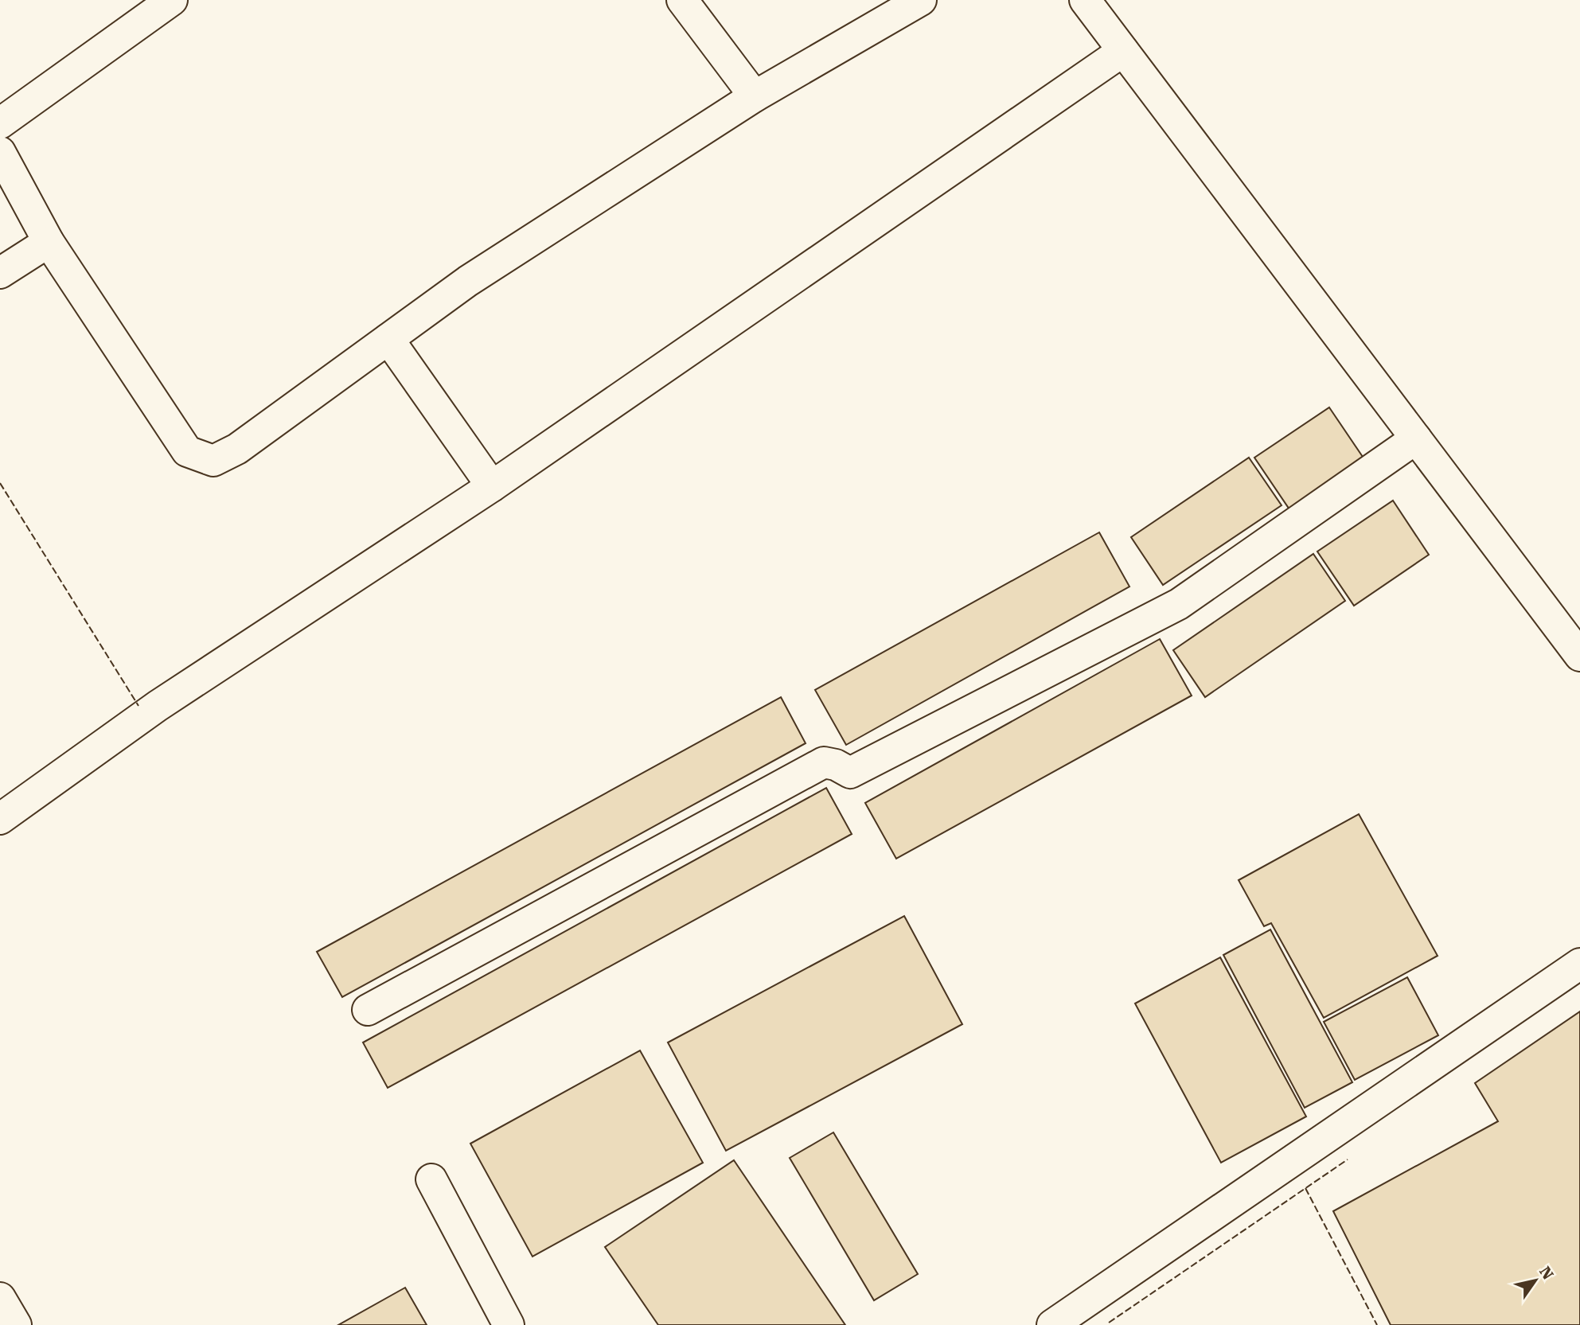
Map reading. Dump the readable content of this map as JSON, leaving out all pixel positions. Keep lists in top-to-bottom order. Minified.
{"north":"top right"}
